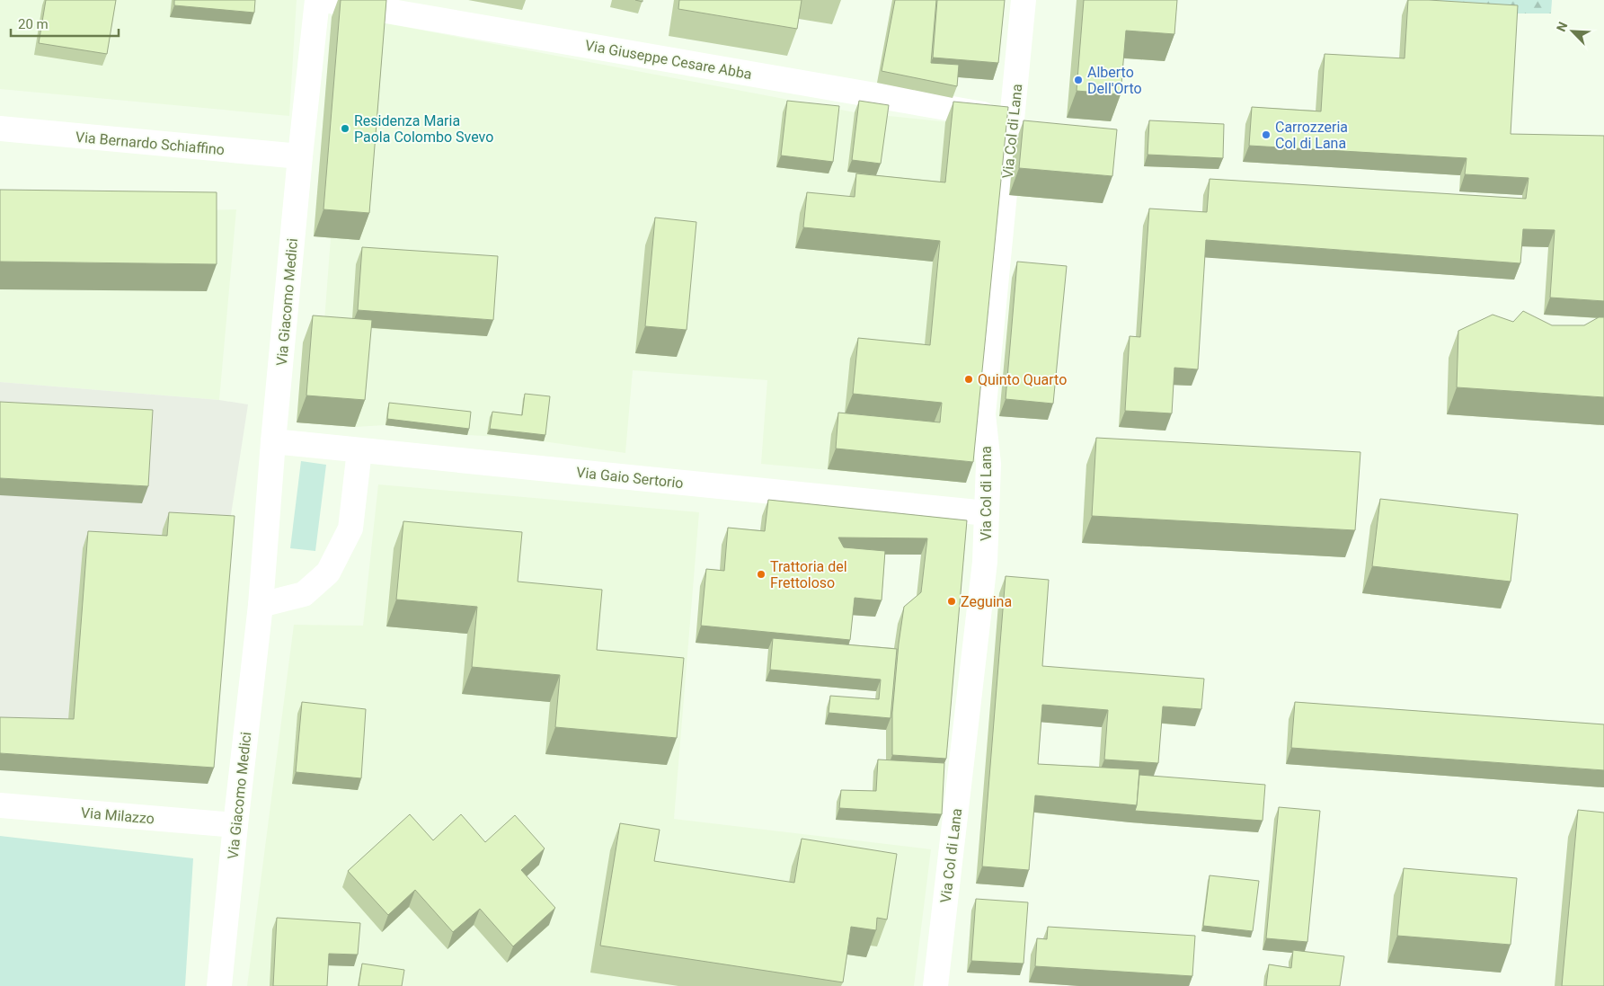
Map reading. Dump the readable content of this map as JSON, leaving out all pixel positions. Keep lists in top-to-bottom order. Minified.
{"streets":{"street":["Via Giuseppe Cesare Abba","Via Col di Lana","Via Bernardo Schiaffino","Via Giacomo Medici","Via Gaio Sertorio","Via Milazzo"]},"crossings":[["Via Giuseppe Cesare Abba","Via Col di Lana"],["Via Col di Lana","Via Gaio Sertorio"],["Via Bernardo Schiaffino","Via Giacomo Medici"],["Via Giacomo Medici","Via Gaio Sertorio"],["Via Giacomo Medici","Via Milazzo"]],"places":["Alberto Dell'Orto","Residenza Maria Paola Colombo Svevo","Carrozzeria Col di Lana","Quinto Quarto","Trattoria del Frettoloso","Zeguina"],"scale_bar":"20 m","north":"top left"}
